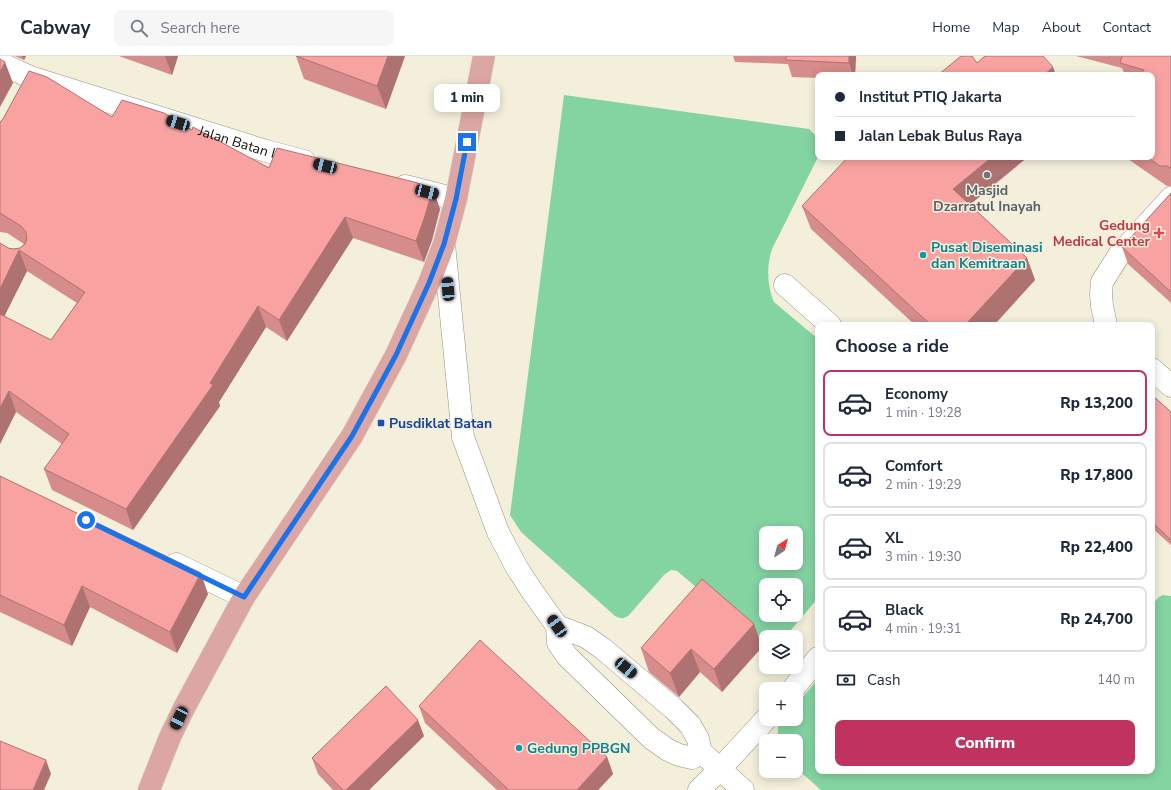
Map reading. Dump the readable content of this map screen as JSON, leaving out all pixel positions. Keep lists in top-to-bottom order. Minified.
{"streets":{"street":["Jalan Batan I"]},"places":{"other":["Masjid Dzarratul Inayah","Pusat Diseminasi dan Kemitraan","Gedung PPBGN"],"health":["Gedung Medical Center"],"transit":["Pusdiklat Batan"]},"north":"top right","page":{"header":"Cabway","search":"Search here","nav":["Home","Map","About","Contact"],"banner":["Institut PTIQ Jakarta","Jalan Lebak Bulus Raya"],"bubble":"1 min","heading":"Choose a ride","list":[{"name":"Economy","note":"1 min · 19:28","value":"Rp 13,200"},{"name":"Comfort","note":"2 min · 19:29","value":"Rp 17,800"},{"name":"XL","note":"3 min · 19:30","value":"Rp 22,400"},{"name":"Black","note":"4 min · 19:31","value":"Rp 24,700"}],"map_buttons":["+","−"],"pay":["Cash","140 m"],"buttons":"Confirm"}}
